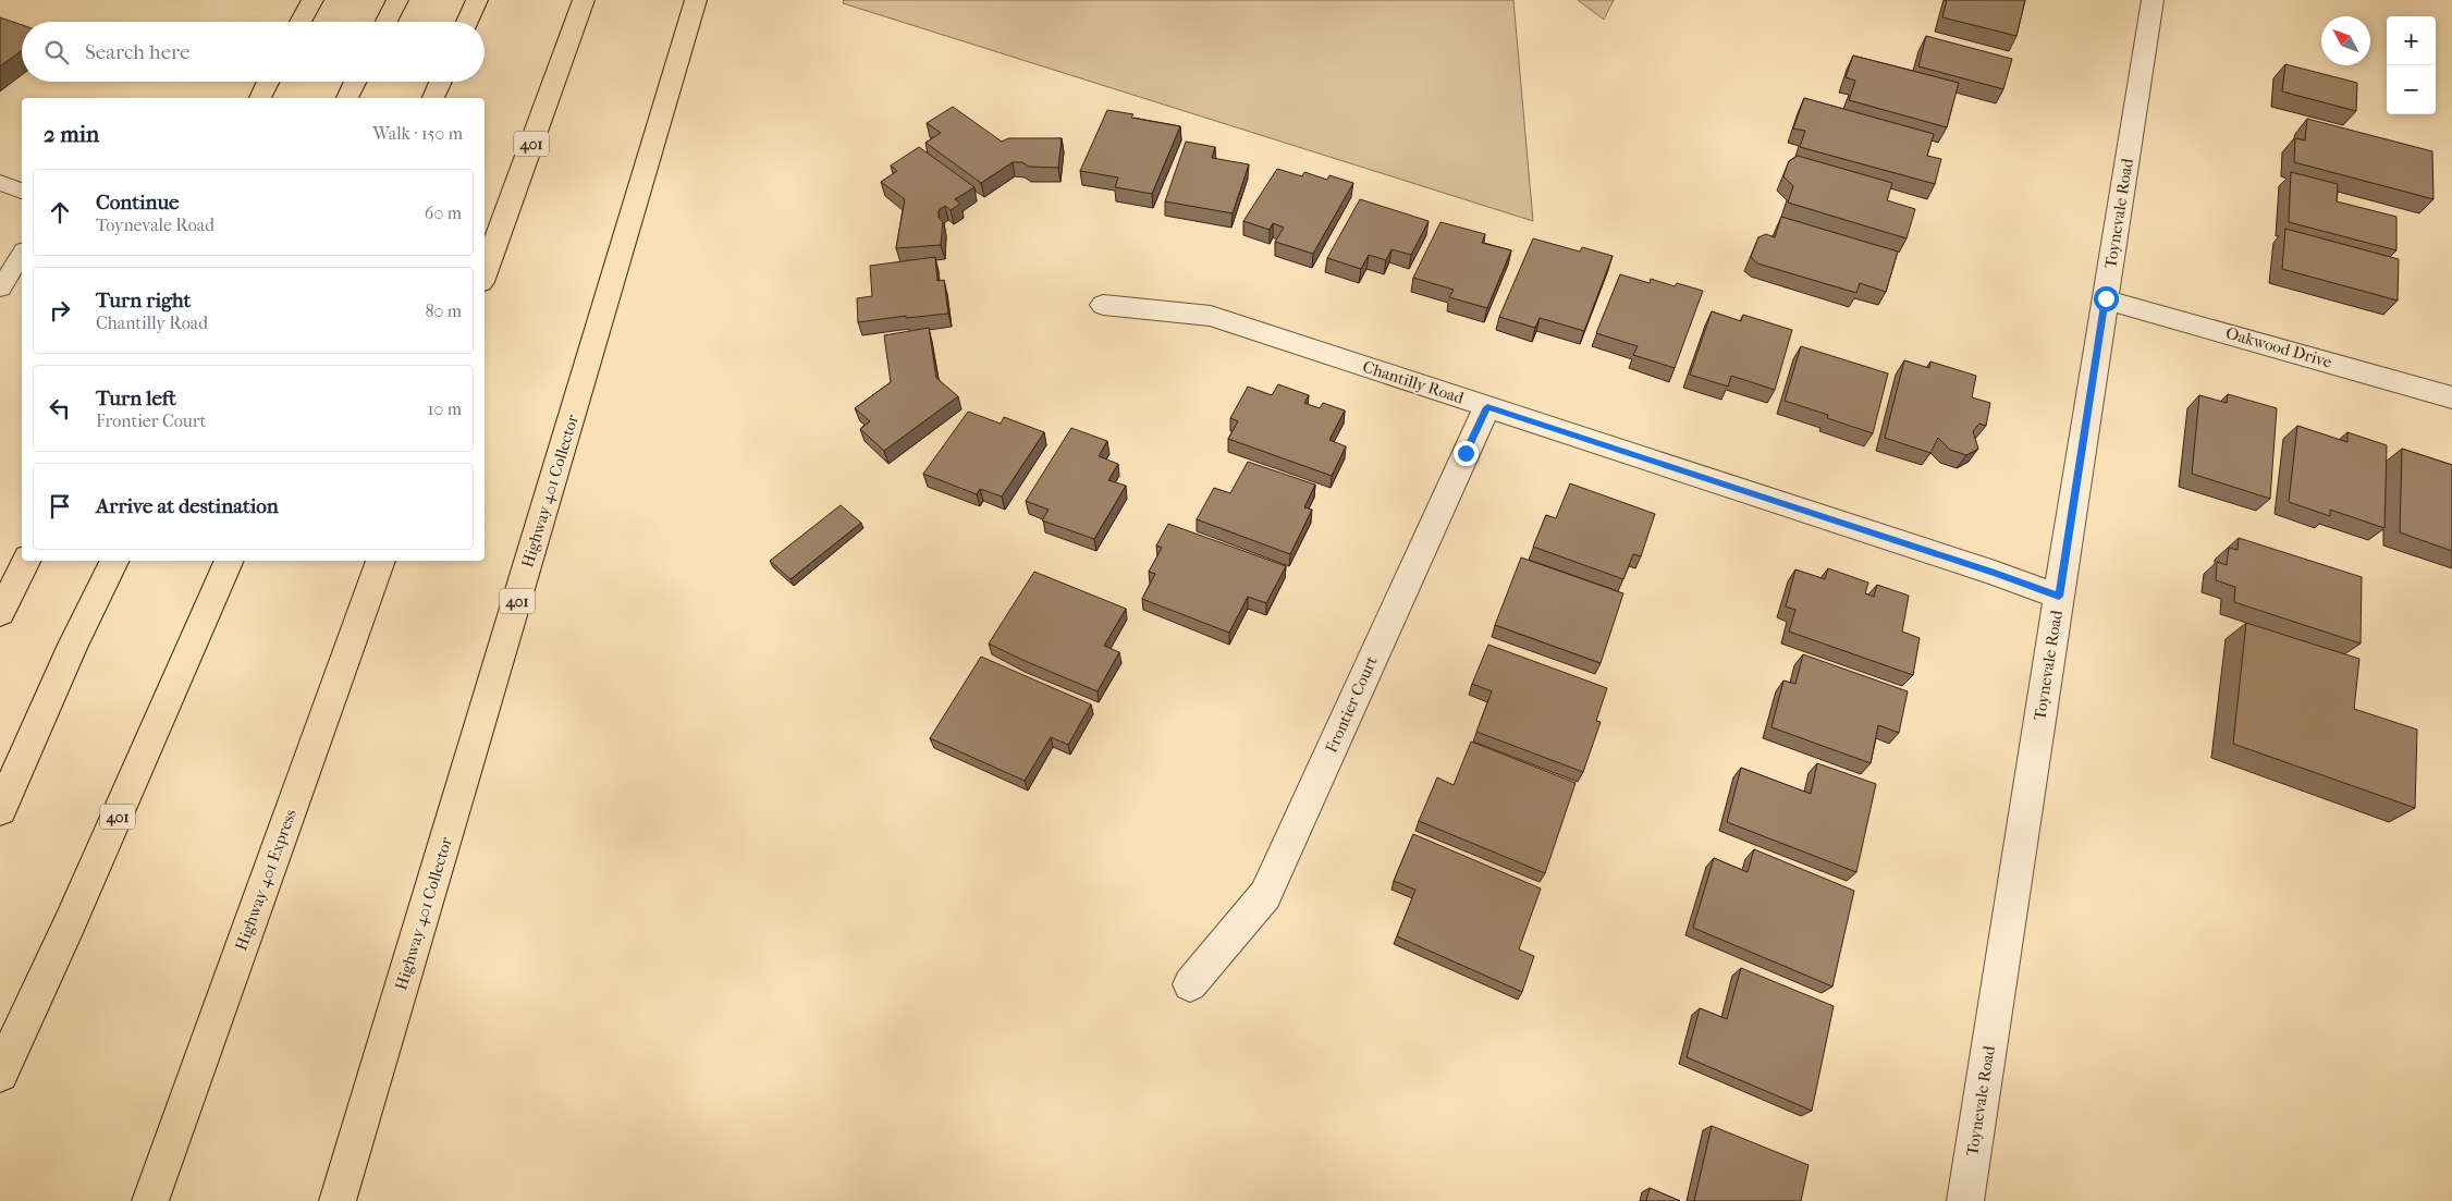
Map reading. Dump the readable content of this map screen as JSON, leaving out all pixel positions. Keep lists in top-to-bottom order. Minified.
{"streets":{"highway":["401","Highway 401 Collector","Highway 401 Express"],"street":["Toynevale Road","Oakwood Drive","Chantilly Road","Frontier Court"]},"crossings":[["Toynevale Road","Oakwood Drive"],["Toynevale Road","Chantilly Road"],["Chantilly Road","Frontier Court"]],"north":"top left","page":{"map_buttons":["+","−"],"search":"Search here","heading":["2 min","Walk · 150 m"],"list":[["Continue","Toynevale Road","60 m"],["Turn right","Chantilly Road","80 m"],["Turn left","Frontier Court","10 m"],"Arrive at destination"]}}
